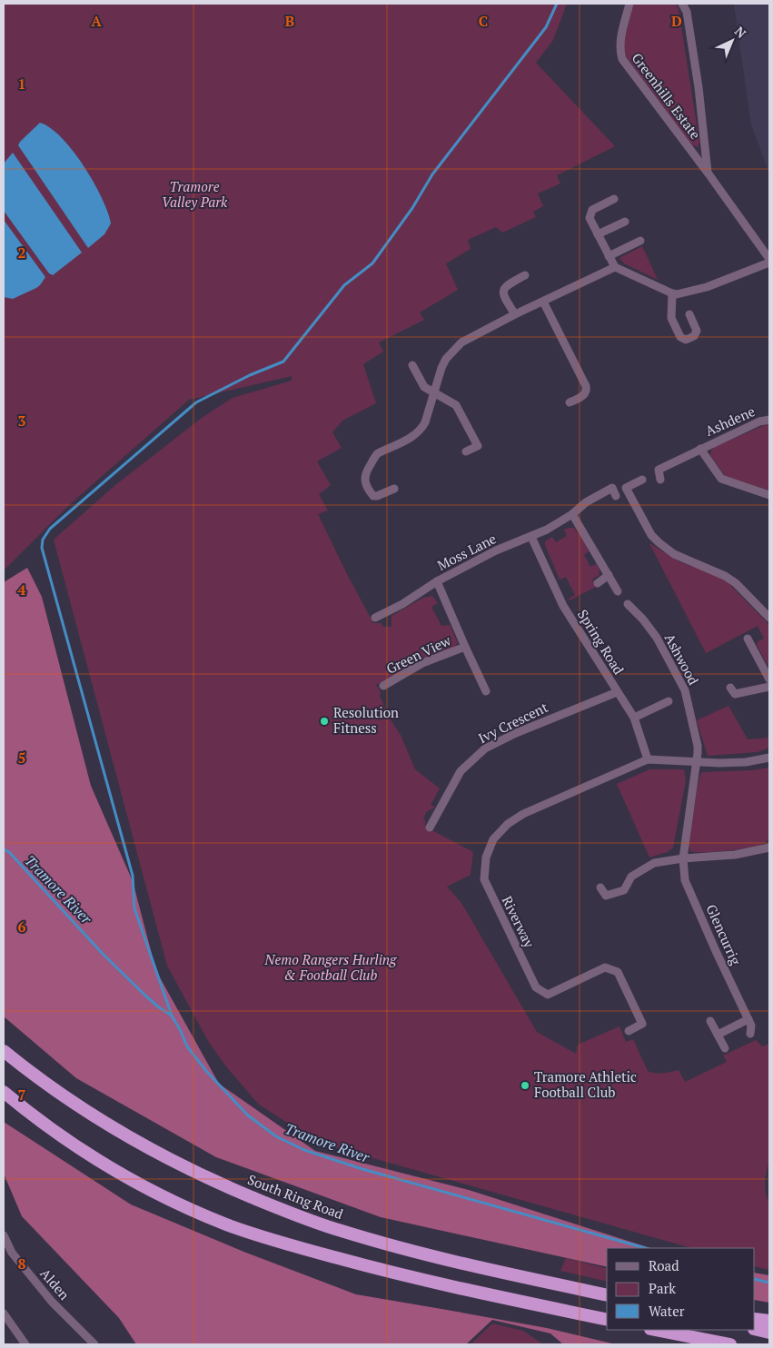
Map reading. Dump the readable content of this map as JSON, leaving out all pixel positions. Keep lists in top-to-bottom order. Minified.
{"streets":{"highway":["South Ring Road"],"street":["Greenhills Estate","Ashdene","Moss Lane","Spring Road","Green View","Ashwood","Ivy Crescent","Riverway","Glencurrig","Alden"]},"crossings":[["Moss Lane","Spring Road"],["Moss Lane","Green View"],["Spring Road","Ivy Crescent"],["Spring Road","Riverway"],["Ashwood","Glencurrig"]],"water":["Tramore River"],"parks":["Tramore Valley Park","Nemo Rangers Hurling & Football Club"],"places":["Resolution Fitness","Tramore Athletic Football Club"],"legend":["Road","Park","Water"],"north":"top right","grid":{"columns":["A","B","C","D"],"rows":["1","2","3","4","5","6","7","8"]}}
